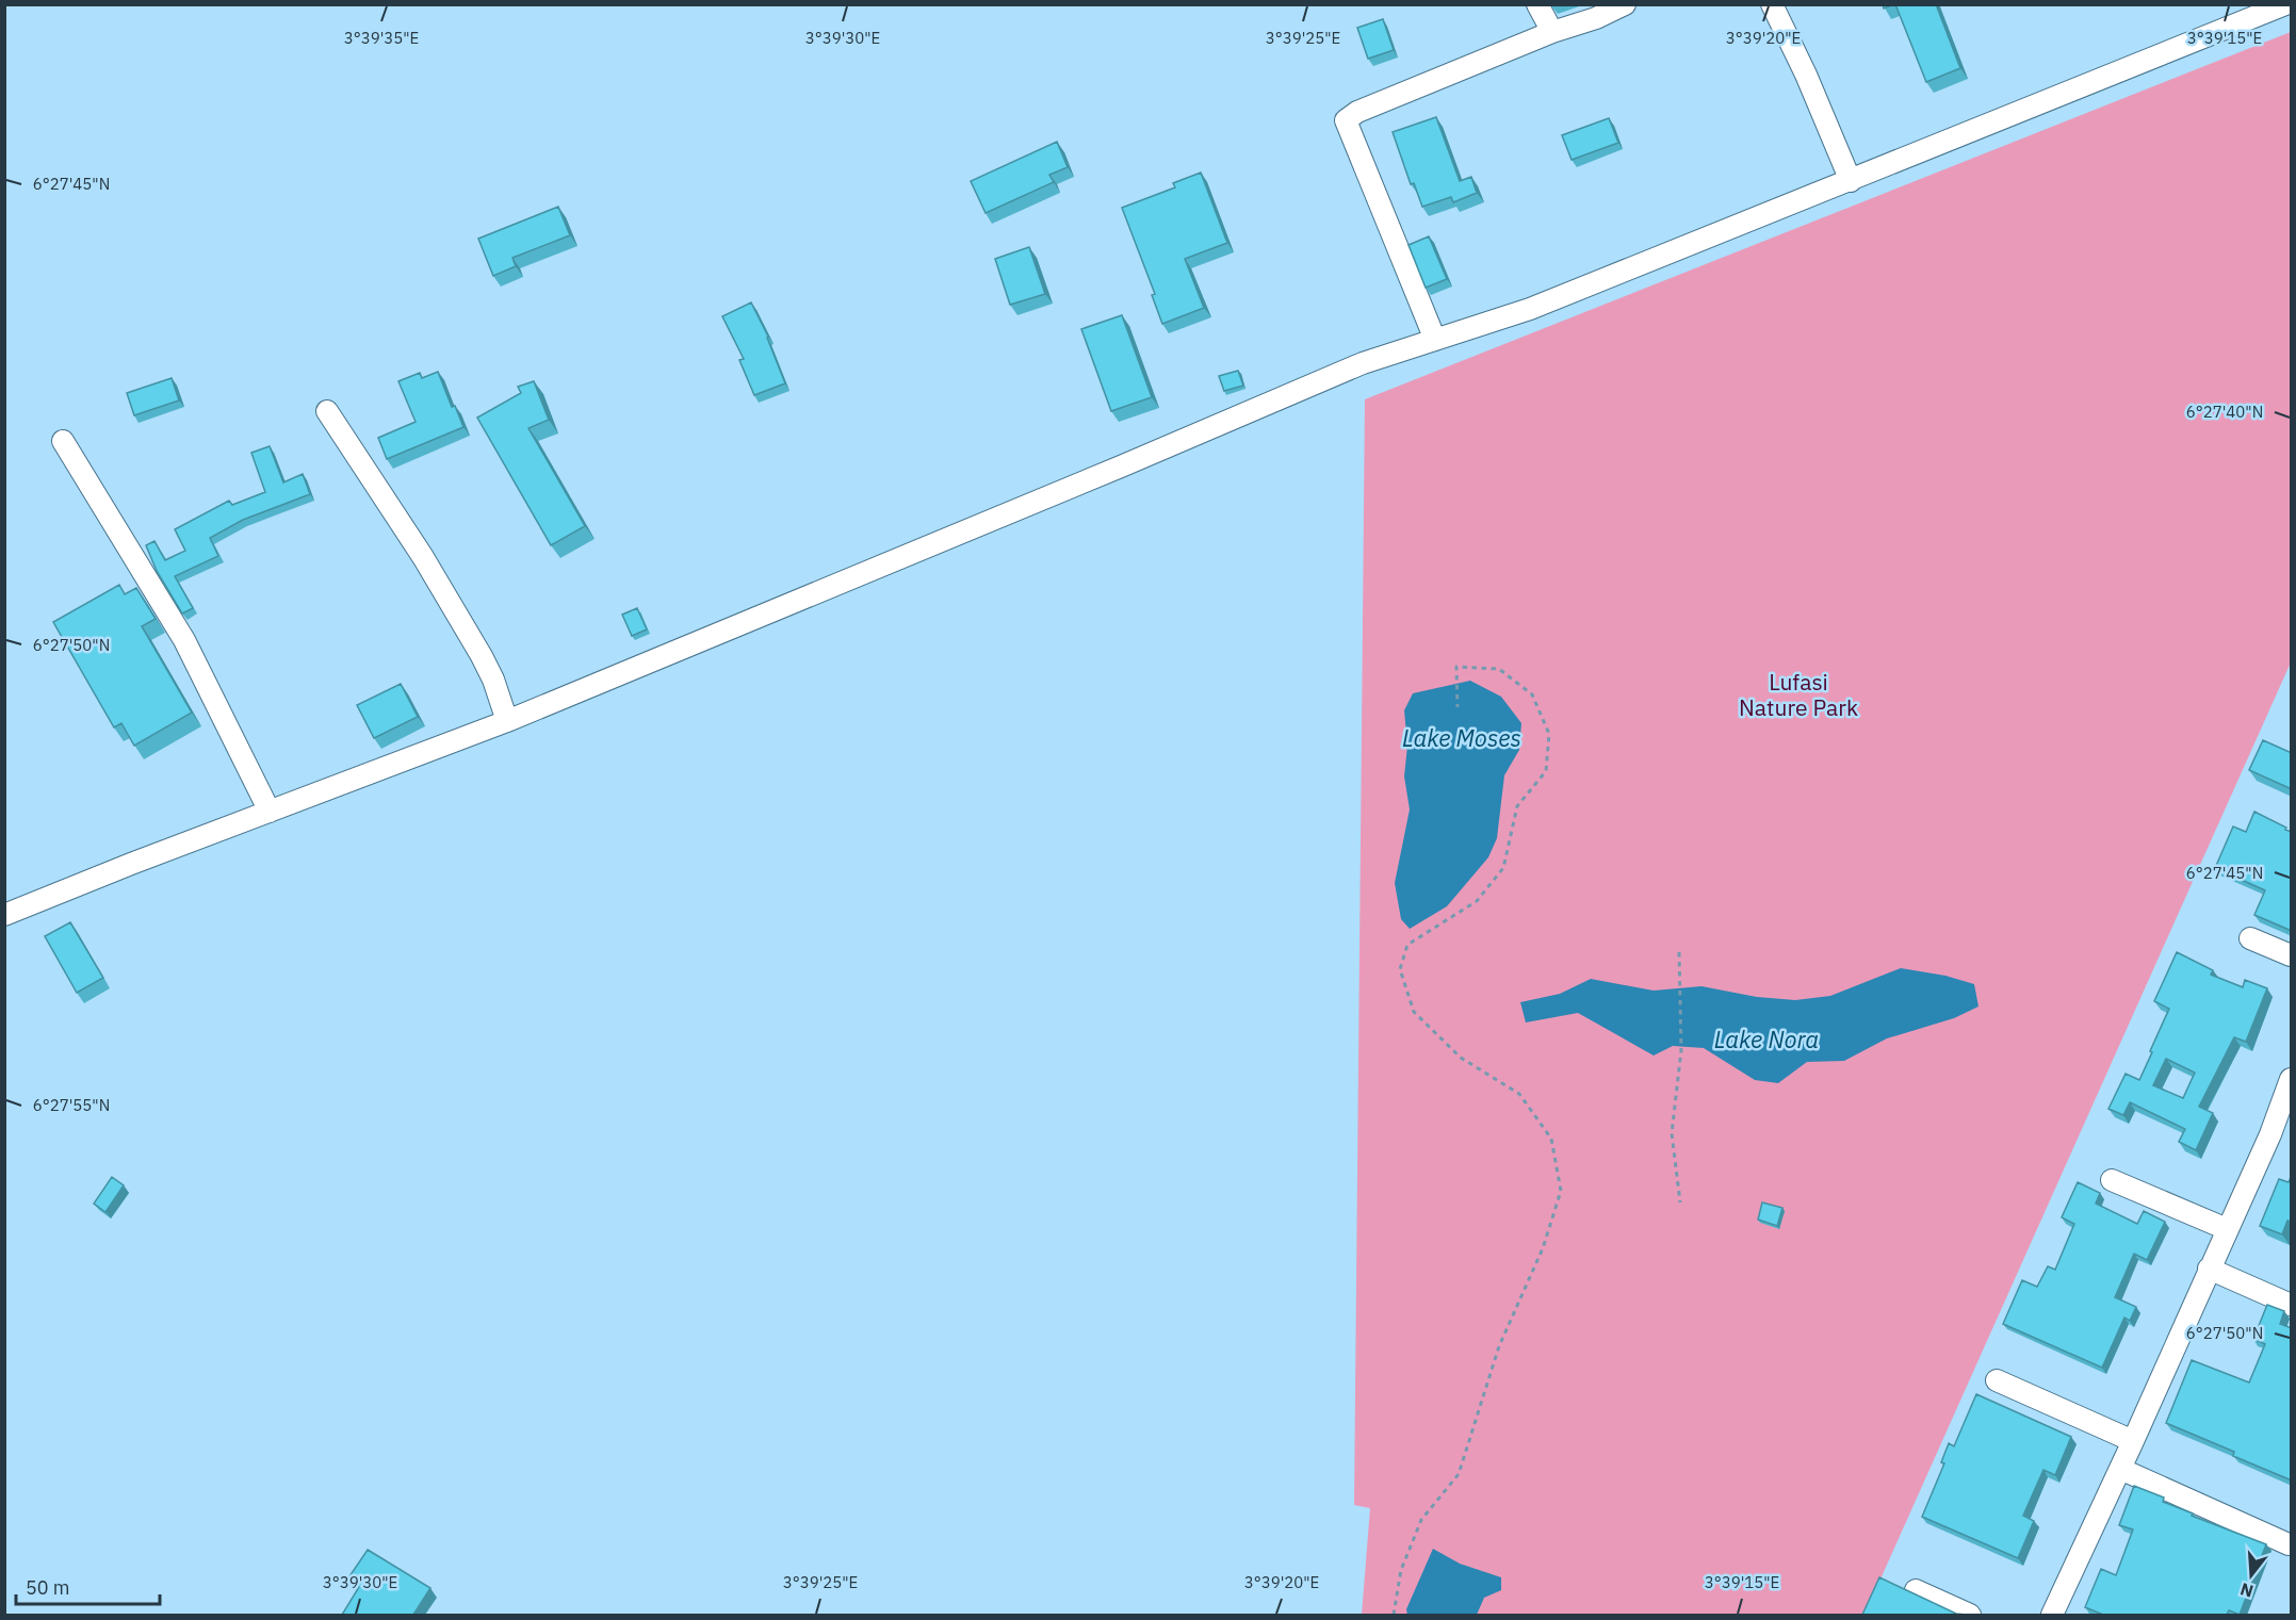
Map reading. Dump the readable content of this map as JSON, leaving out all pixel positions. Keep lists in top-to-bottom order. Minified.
{"water":["Lake Moses","Lake Nora"],"parks":["Lufasi Nature Park"],"scale_bar":"50 m","north":"bottom","coordinates":["3°39'35\"E","3°39'30\"E","3°39'25\"E","3°39'20\"E","3°39'15\"E","6°27'45\"N","6°27'40\"N","6°27'50\"N","6°27'55\"N"]}
